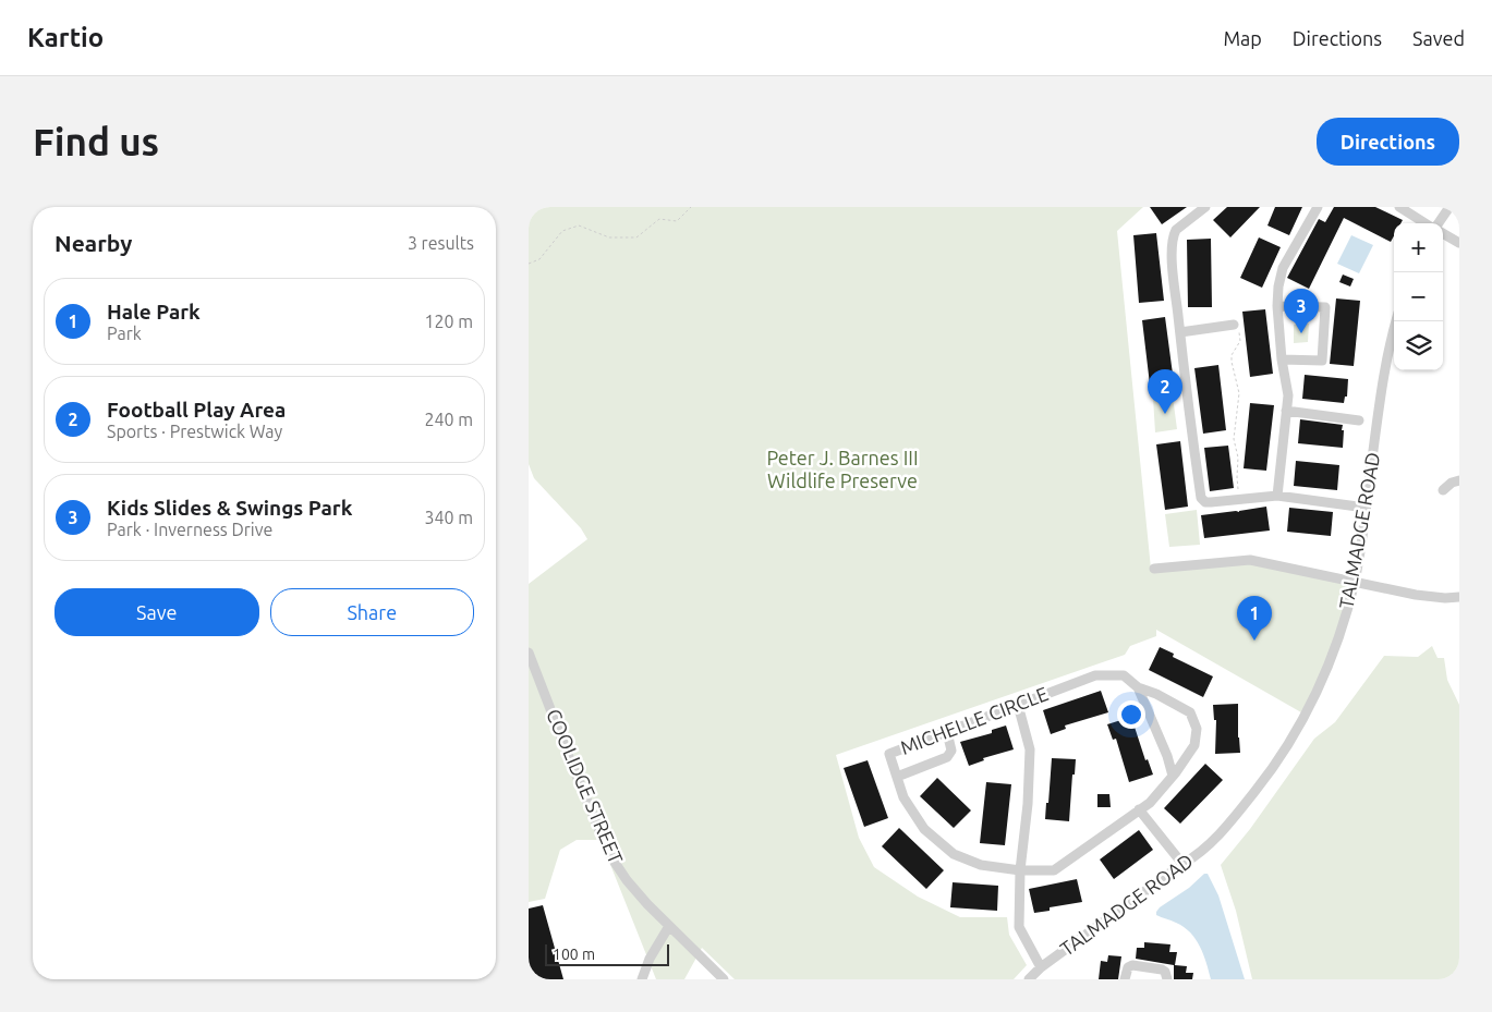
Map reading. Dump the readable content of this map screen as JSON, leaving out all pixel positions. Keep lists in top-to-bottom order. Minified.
{"streets":{"street":["TALMADGE ROAD","MICHELLE CIRCLE","COOLIDGE STREET"]},"parks":["Peter J. Barnes III Wildlife Preserve"],"scale_bar":"100 m","page":{"header":"Kartio","nav":["Map","Directions","Saved"],"buttons":["Directions",["Save","Share"]],"title":"Find us","heading":["Nearby","3 results"],"map_buttons":["+","−"],"list":[{"mark":"1","name":"Hale Park","note":"Park","value":"120 m"},{"mark":"2","name":"Football Play Area","note":"Sports · Prestwick Way","value":"240 m"},{"mark":"3","name":"Kids Slides & Swings Park","note":"Park · Inverness Drive","value":"340 m"}],"pins":["3","2","1"],"scale":"100 m"}}
